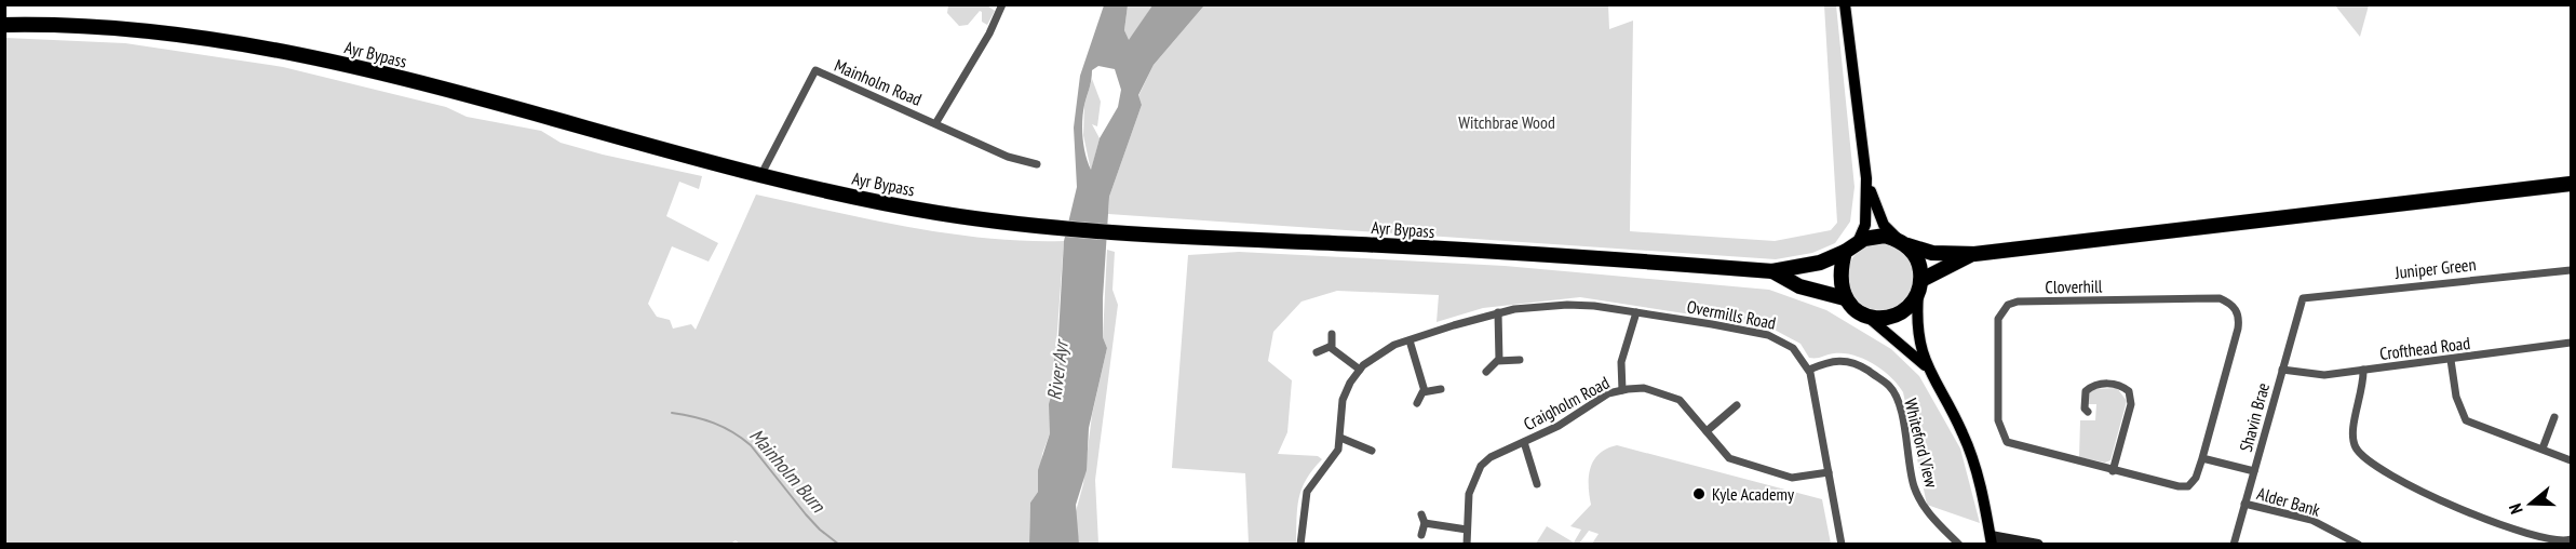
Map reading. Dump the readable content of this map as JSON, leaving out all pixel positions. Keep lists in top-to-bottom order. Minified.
{"streets":{"highway":["Ayr Bypass"],"street":["Mainholm Road","Juniper Green","Cloverhill","Overmills Road","Crofthead Road","Craigholm Road","Shavin Brae","Whiteford View","Alder Bank"]},"crossings":[["Ayr Bypass","Mainholm Road"],["Juniper Green","Shavin Brae"],["Overmills Road","Craigholm Road"],["Overmills Road","Whiteford View"],["Crofthead Road","Shavin Brae"],["Shavin Brae","Alder Bank"]],"water":["River Ayr","Mainholm Burn"],"parks":["Witchbrae Wood"],"places":["Kyle Academy"],"north":"left"}
